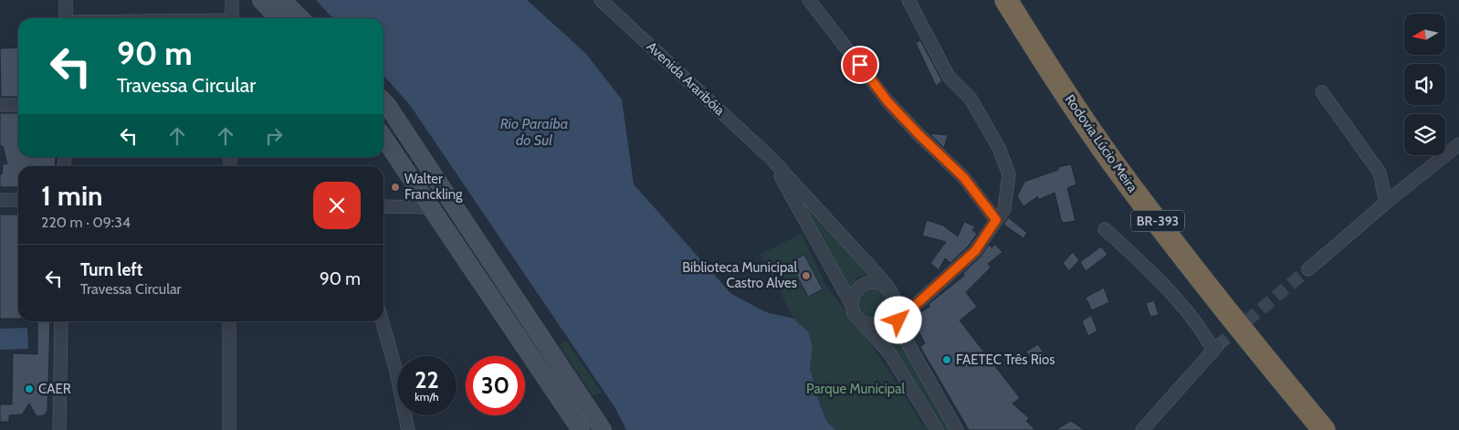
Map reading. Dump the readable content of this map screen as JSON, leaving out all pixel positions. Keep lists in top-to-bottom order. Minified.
{"streets":{"highway":["Rodovia Lúcio Meira","BR-393"],"street":["Avenida Araribóia"]},"water":["Rio Paraíba do Sul"],"parks":["Parque Municipal"],"places":["Walter Franckling","Biblioteca Municipal Castro Alves","FAETEC Três Rios","CAER"],"north":"left","page":{"turn":["90 m","Travessa Circular"],"heading":["1 min","220 m · 09:34"],"list":[{"name":"Turn left","note":"Travessa Circular","value":"90 m"}],"speed":"22 km/h","limit":"30"}}
